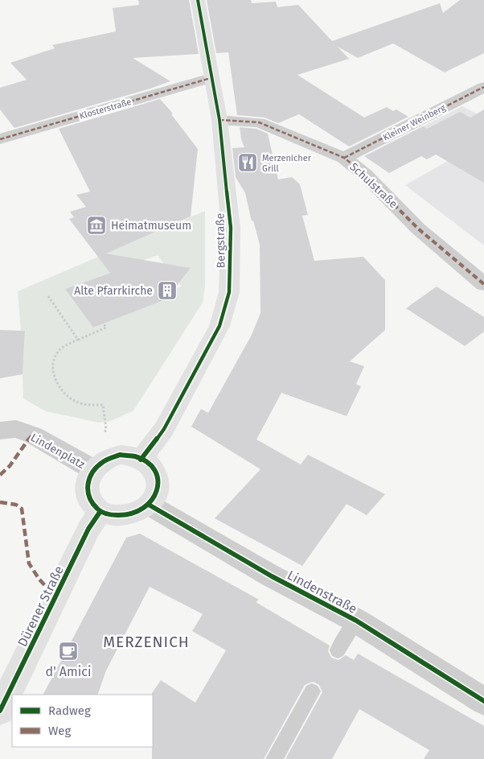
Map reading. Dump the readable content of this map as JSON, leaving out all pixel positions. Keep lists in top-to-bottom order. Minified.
{"streets":{"street":["Klosterstraße","Kleiner Weinberg","Schulstraße","Bergstraße","Lindenplatz","Lindenstraße","Dürener Straße"]},"crossings":[["Klosterstraße","Bergstraße"],["Kleiner Weinberg","Schulstraße"],["Schulstraße","Bergstraße"],["Bergstraße","Lindenplatz"],["Bergstraße","Lindenstraße"],["Bergstraße","Dürener Straße"],["Lindenplatz","Lindenstraße"],["Lindenplatz","Dürener Straße"],["Lindenstraße","Dürener Straße"]],"districts":["MERZENICH"],"places":{"restaurant":["Merzenicher Grill"],"museum":["Heimatmuseum"],"building":["Alte Pfarrkirche"],"cafe":["d' Amici"]},"legend":["Radweg","Weg"]}
